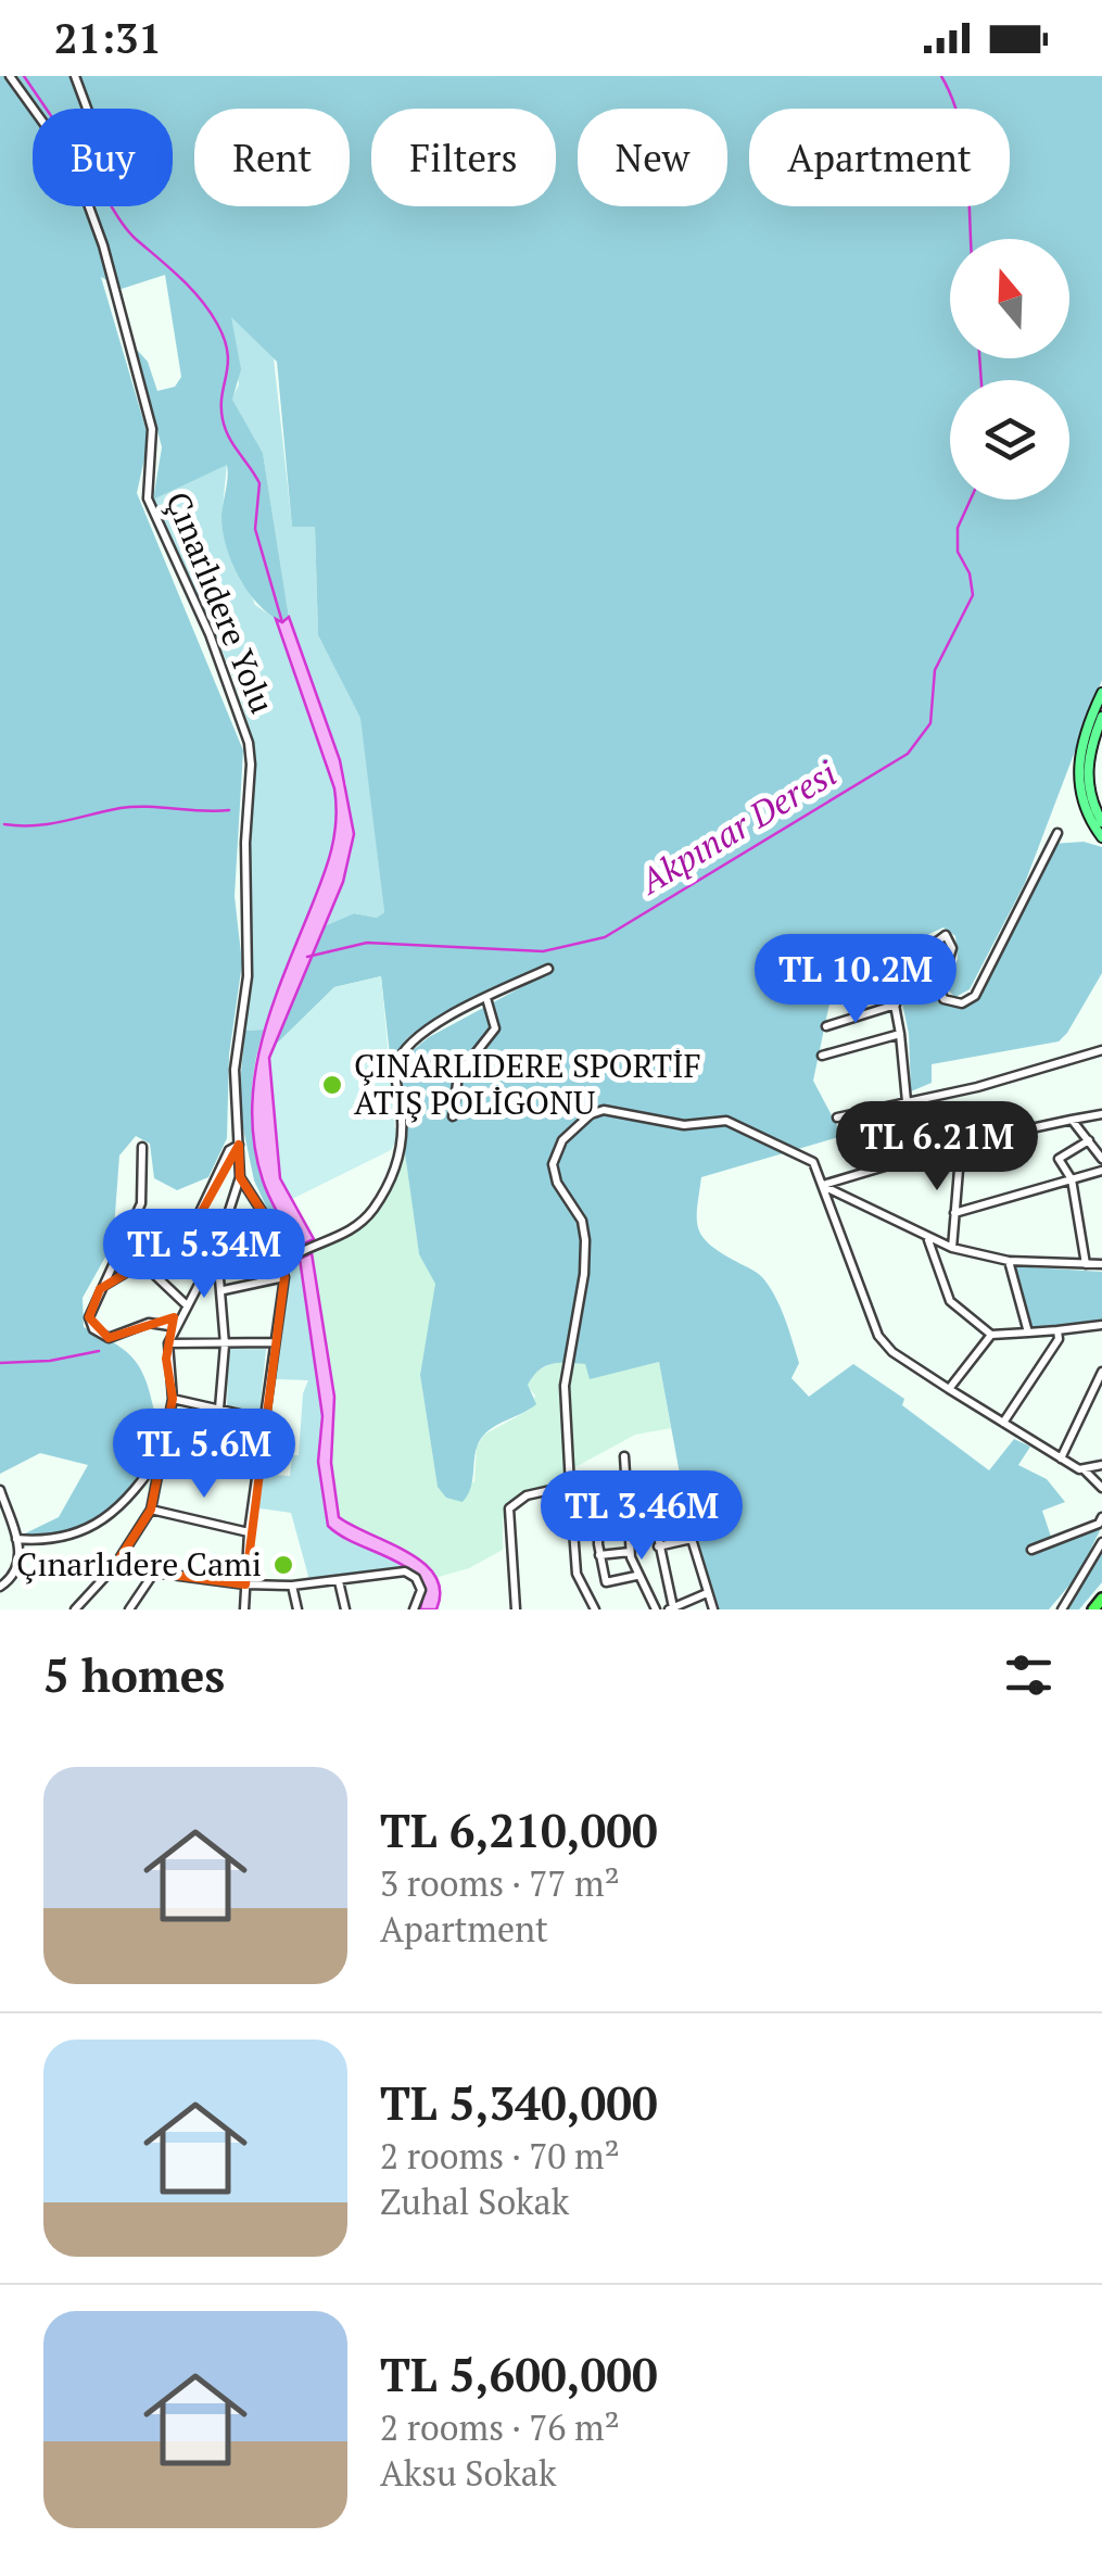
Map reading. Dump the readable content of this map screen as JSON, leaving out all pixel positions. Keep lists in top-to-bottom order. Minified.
{"streets":{"street":["Çınarlıdere Yolu"]},"water":["Akpınar Deresi"],"places":["ÇINARLIDERE SPORTİF ATIŞ POLİGONU","Çınarlıdere Cami"],"north":"top","page":{"status":"21:31","chip":["Buy","Rent","Filters","New","Apartment"],"price":["TL 10.2M","TL 6.21M","TL 5.34M","TL 5.6M","TL 3.46M"],"heading":"5 homes","list":[{"name":"TL 6,210,000","note":"3 rooms · 77 m² · Apartment"},{"name":"TL 5,340,000","note":"2 rooms · 70 m² · Zuhal Sokak"},{"name":"TL 5,600,000","note":"2 rooms · 76 m² · Aksu Sokak"}]}}
